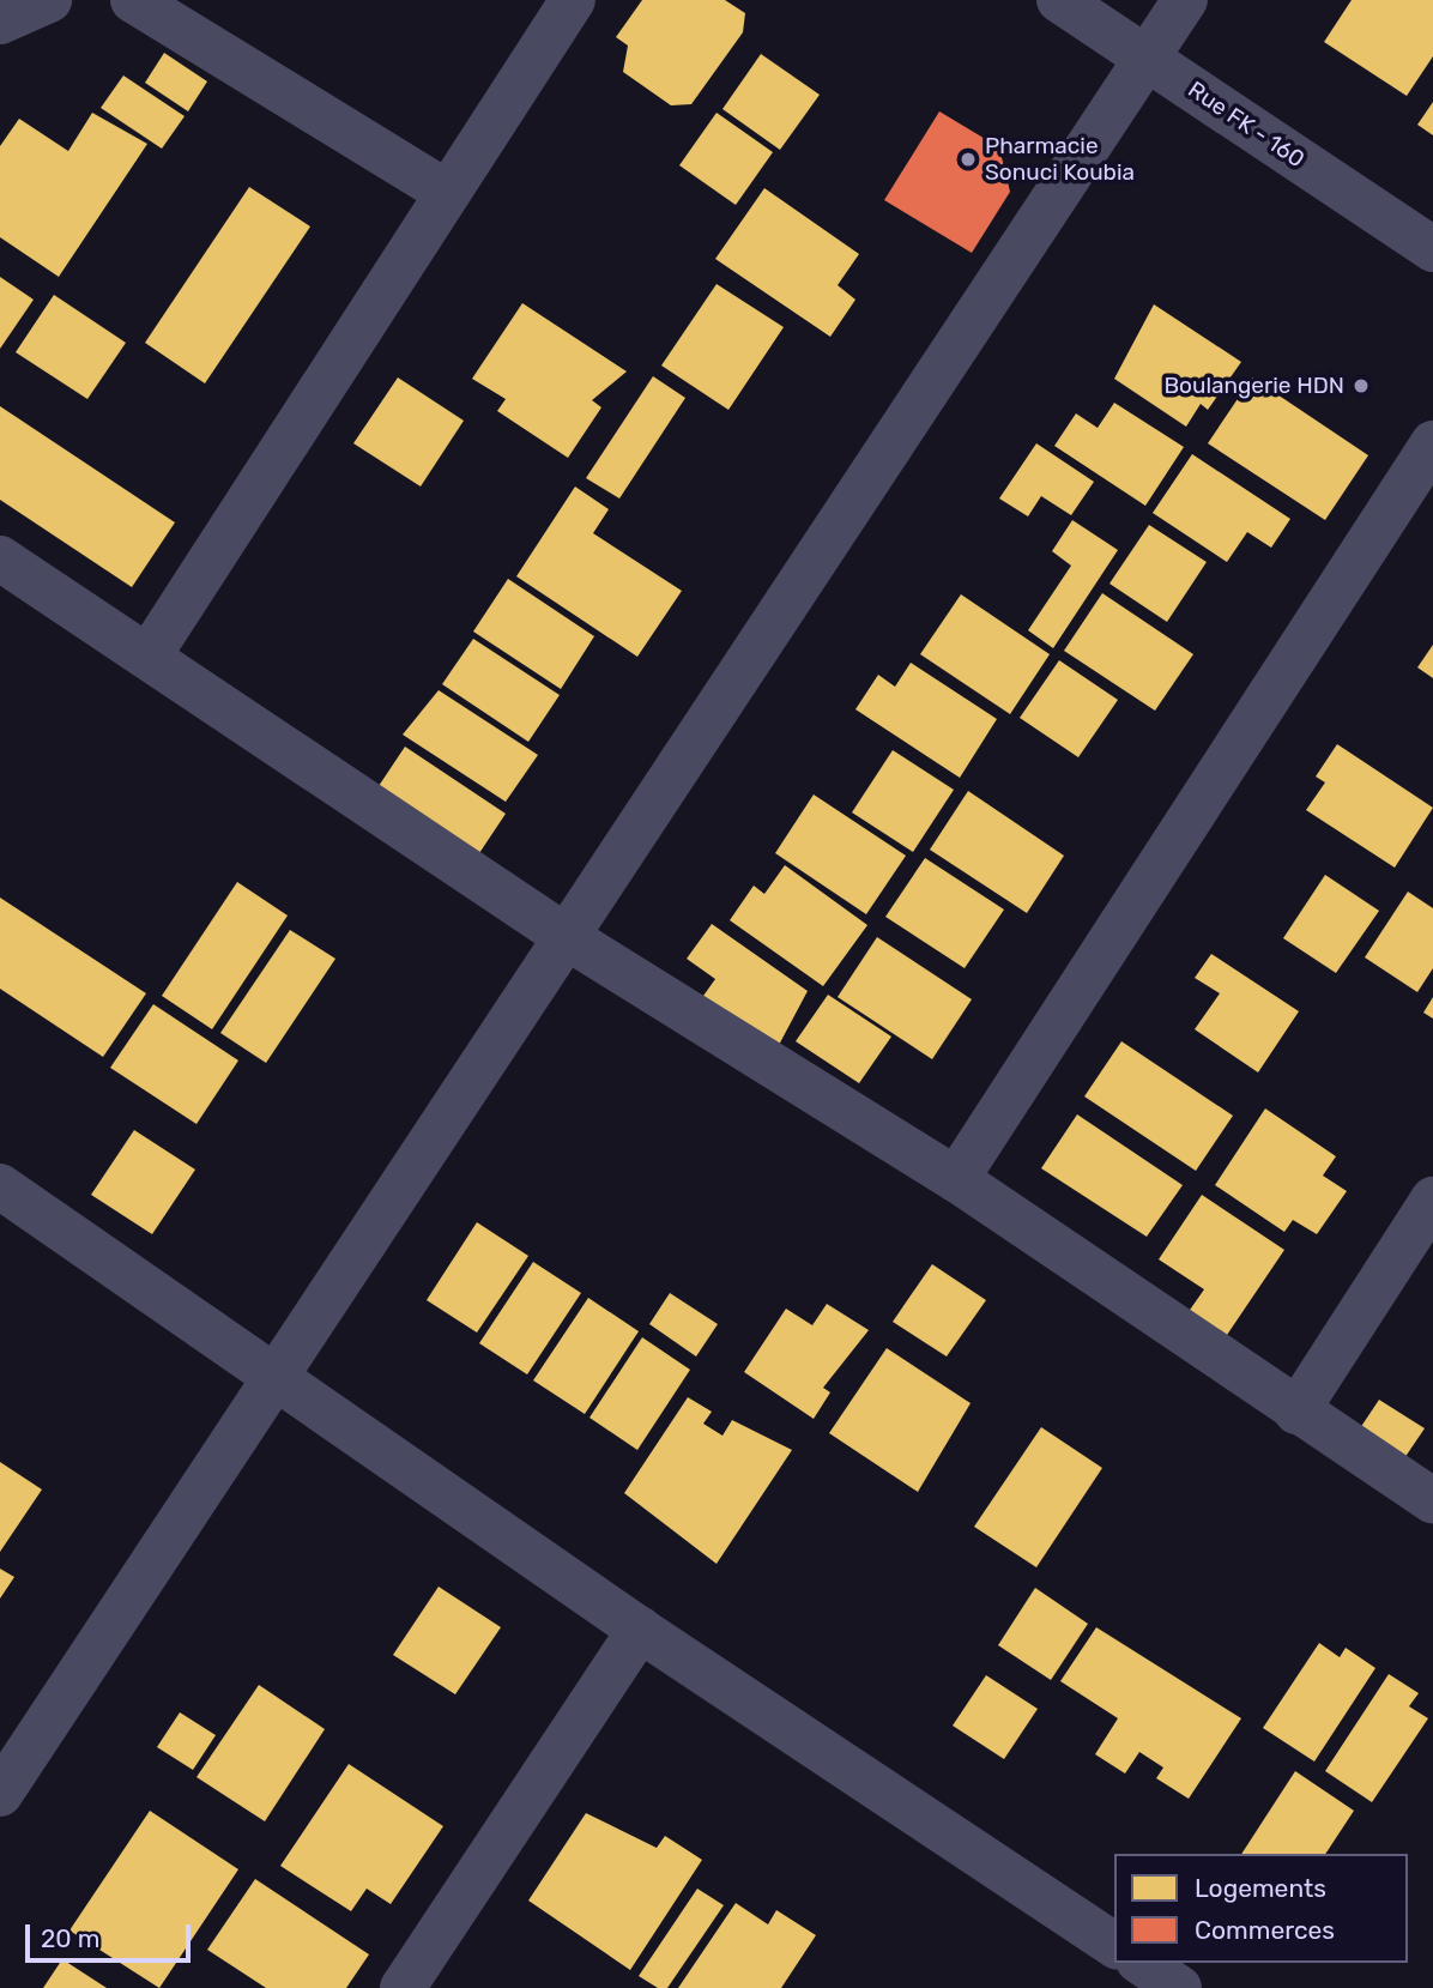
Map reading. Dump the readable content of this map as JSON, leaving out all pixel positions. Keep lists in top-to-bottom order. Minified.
{"streets":{"street":["Rue FK - 160"]},"places":["Pharmacie Sonuci Koubia","Boulangerie HDN"],"legend":["Logements","Commerces"],"scale_bar":"20 m"}
